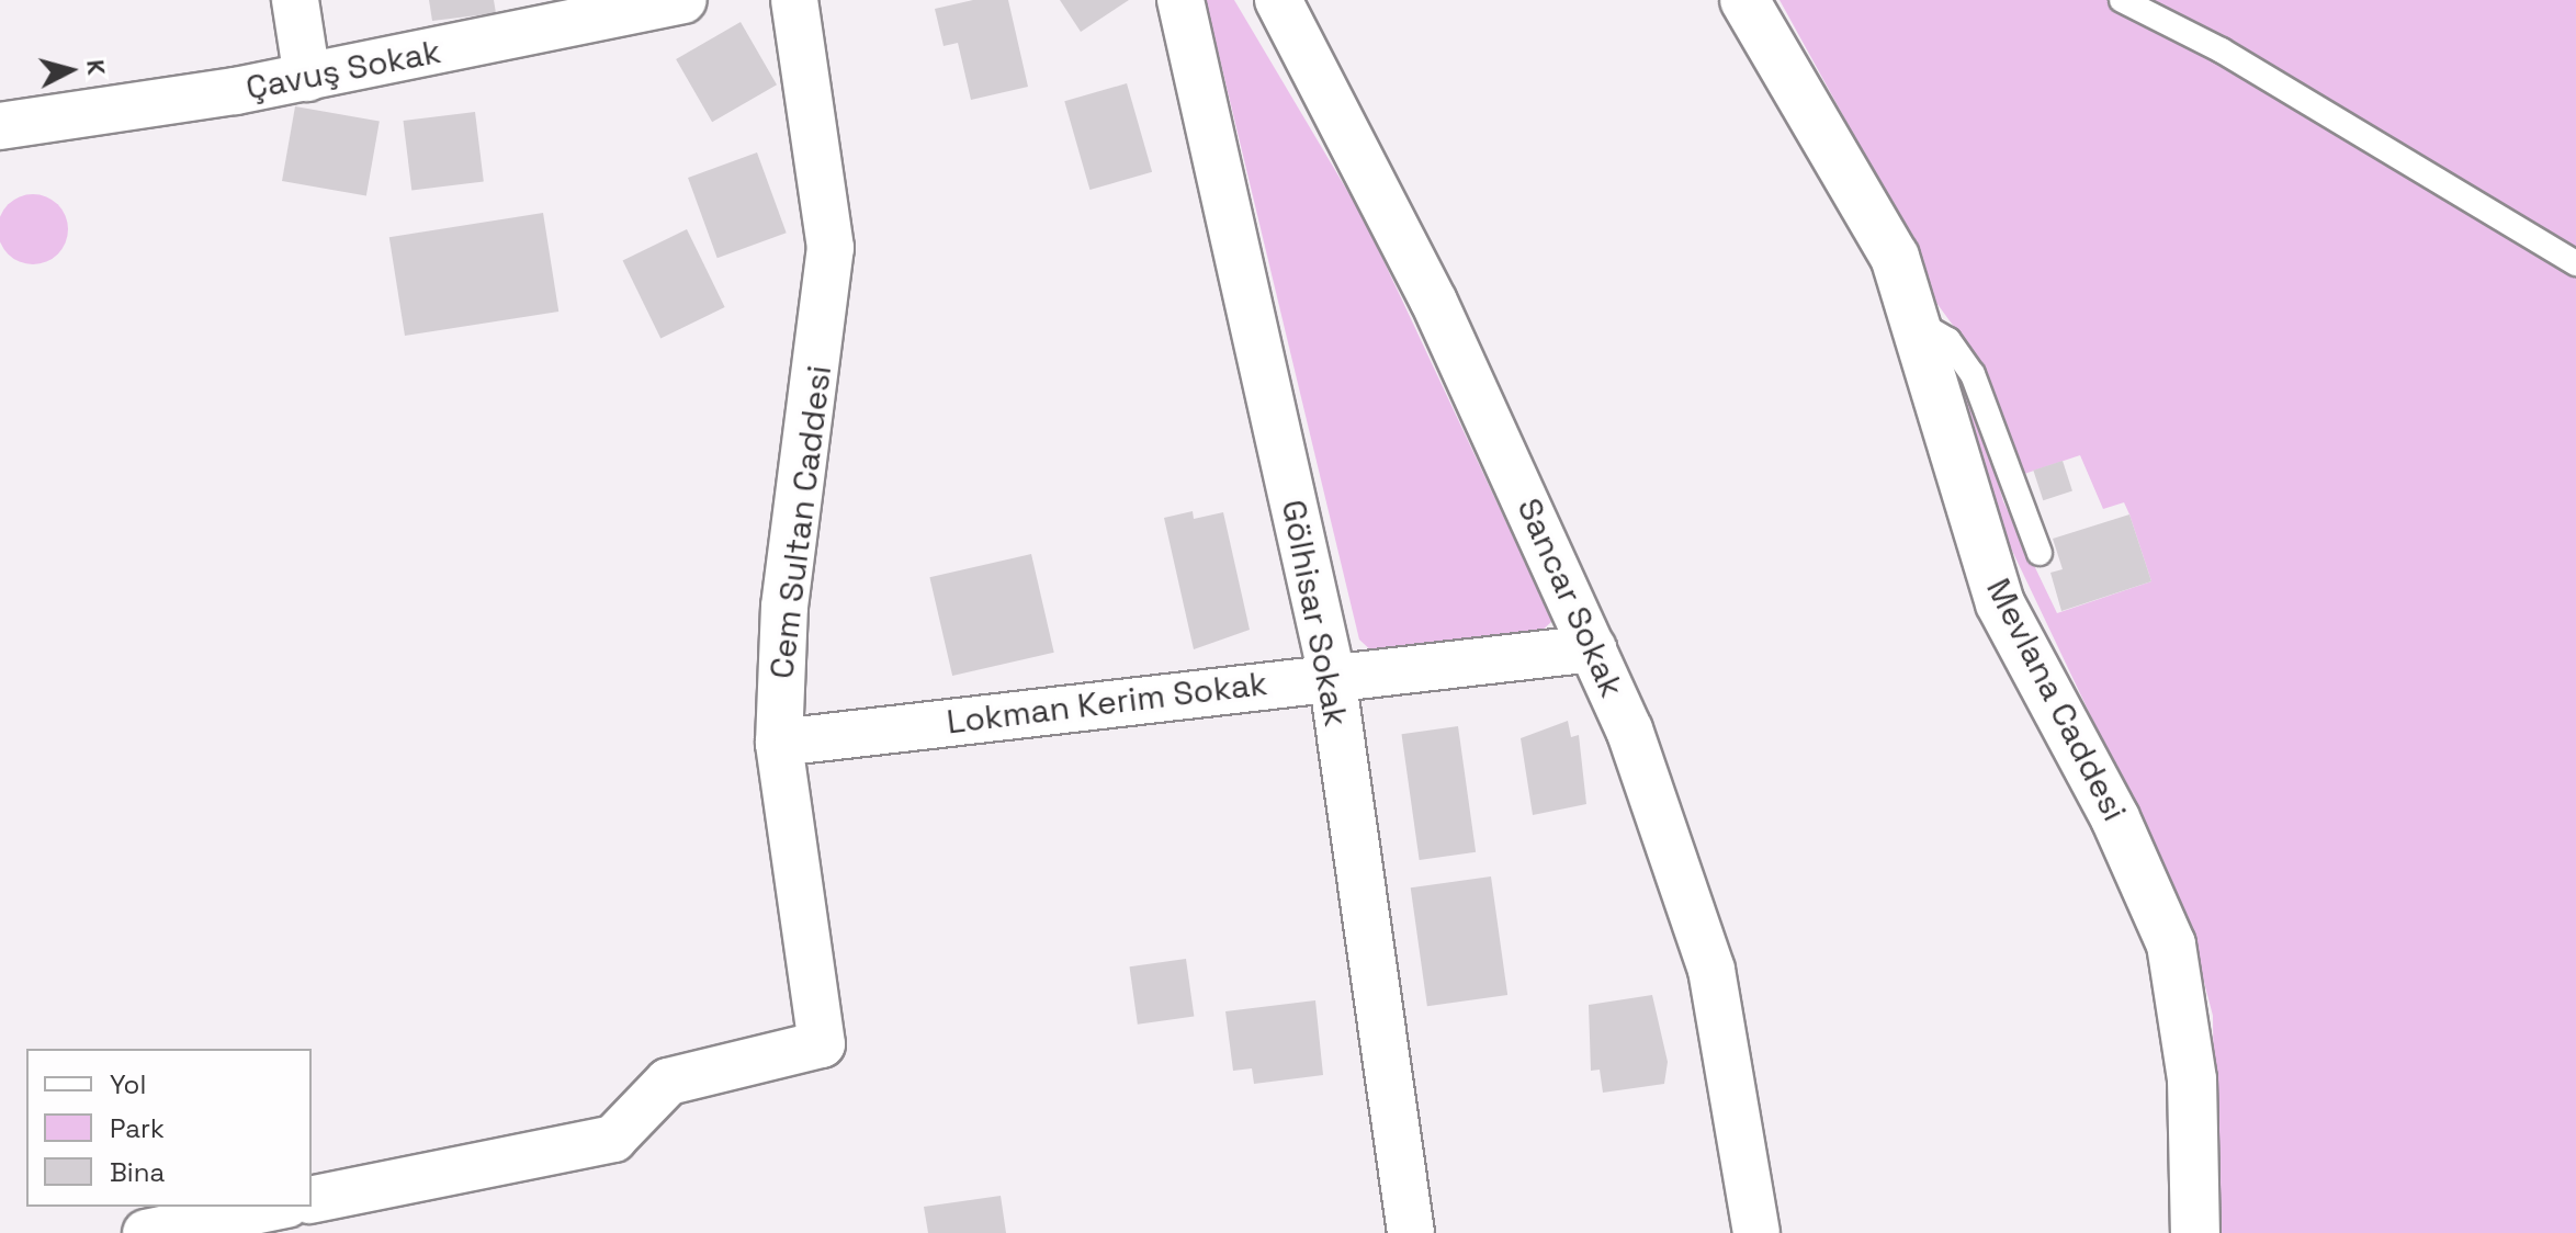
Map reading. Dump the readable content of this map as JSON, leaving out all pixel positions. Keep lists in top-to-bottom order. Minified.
{"streets":{"street":["Çavuş Sokak","Cem Sultan Caddesi","Sancar Sokak","Gölhisar Sokak","Mevlana Caddesi","Lokman Kerim Sokak"]},"crossings":[["Cem Sultan Caddesi","Lokman Kerim Sokak"],["Sancar Sokak","Lokman Kerim Sokak"],["Gölhisar Sokak","Lokman Kerim Sokak"]],"legend":["Yol","Park","Bina"],"north":"right"}
